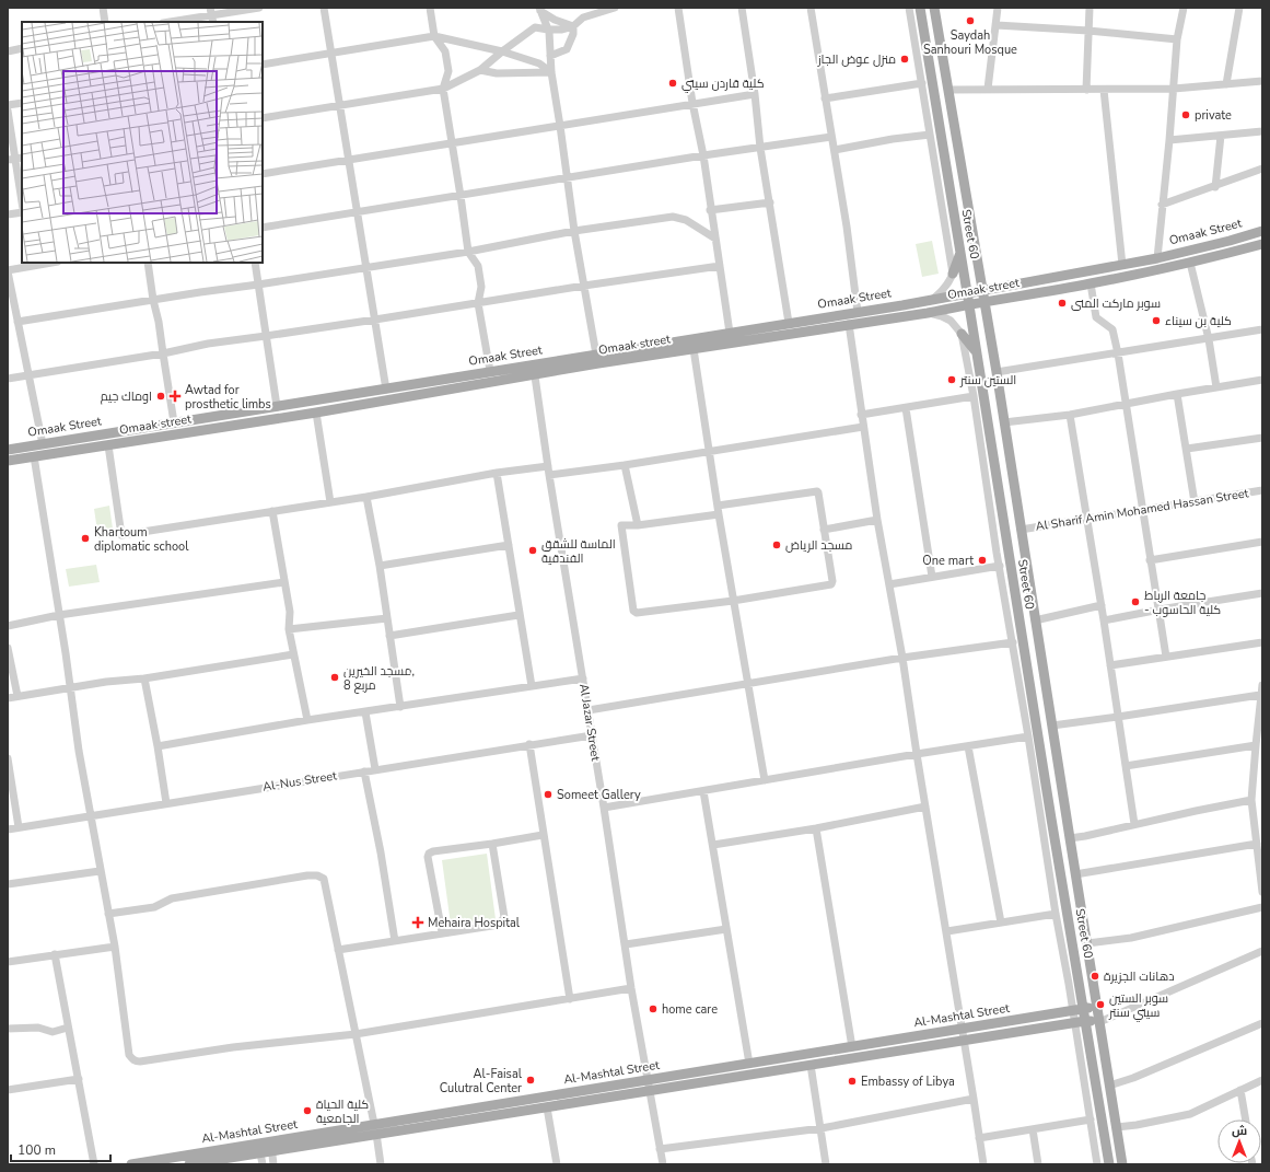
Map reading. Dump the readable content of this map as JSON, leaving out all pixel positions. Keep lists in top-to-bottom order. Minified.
{"streets":{"main road":["Omaak Street","Street 60","Omaak street","Al-Mashtal Street"],"street":["Al Sharif Amin Mohamed Hassan Street","Al Jazar Street","Al-Nus Street"]},"crossings":[["Omaak Street","Street 60"],["Omaak Street","Omaak street"],["Omaak Street","Al Jazar Street"],["Street 60","Omaak street"],["Street 60","Al Sharif Amin Mohamed Hassan Street"],["Street 60","Al-Mashtal Street"],["Omaak street","Al Jazar Street"],["Al Jazar Street","Al-Nus Street"],["Al Jazar Street","Al-Mashtal Street"]],"places":{"other":["Saydah Sanhouri Mosque","منزل عوض الجاز","كلية قاردن سيتي","private","سوبر ماركت المنى","كلية بن سيناء","الستين سنتر","اوماك جيم","Khartoum diplomatic school","مسجد الرياض","الماسة للشقق الفندقية","One mart","جامعة الرباط - كلية الحاسوب","مسجد الخيرين, مربع 8","Someet Gallery","دهانات الجزيرة","سوبر الستين سيتي سنتر","home care","Al-Faisal Culutral Center","Embassy of Libya","كلية الحياة الجامعية"],"health":["Awtad for prosthetic limbs","Mehaira Hospital"]},"scale_bar":"100 m","north":"top"}
